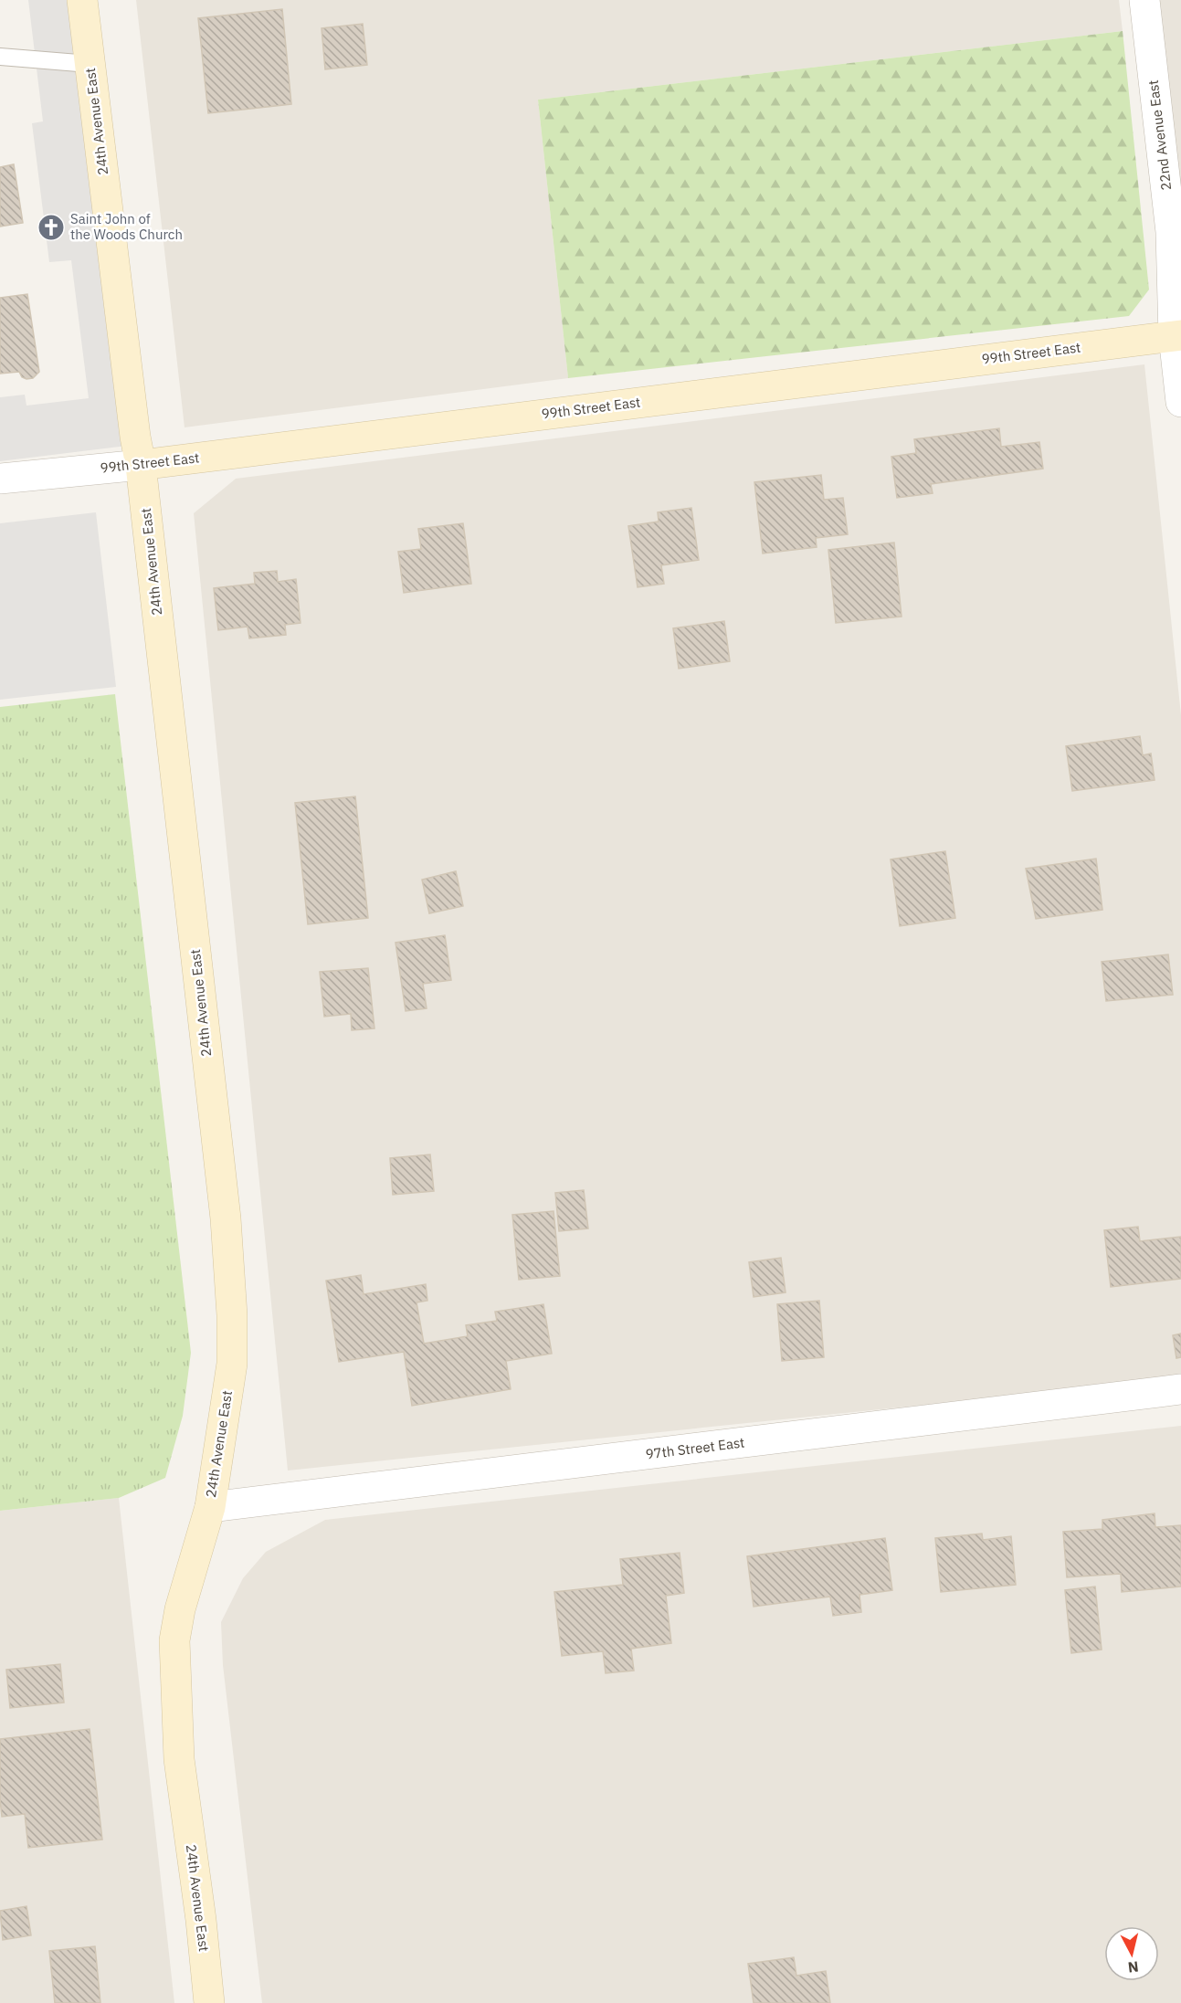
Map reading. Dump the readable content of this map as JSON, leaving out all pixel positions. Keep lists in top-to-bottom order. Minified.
{"streets":{"street":["24th Avenue East","22nd Avenue East","99th Street East","97th Street East"]},"crossings":[["24th Avenue East","99th Street East"],["24th Avenue East","97th Street East"],["22nd Avenue East","99th Street East"]],"places":{"church":["Saint John of the Woods Church"]},"north":"bottom"}
